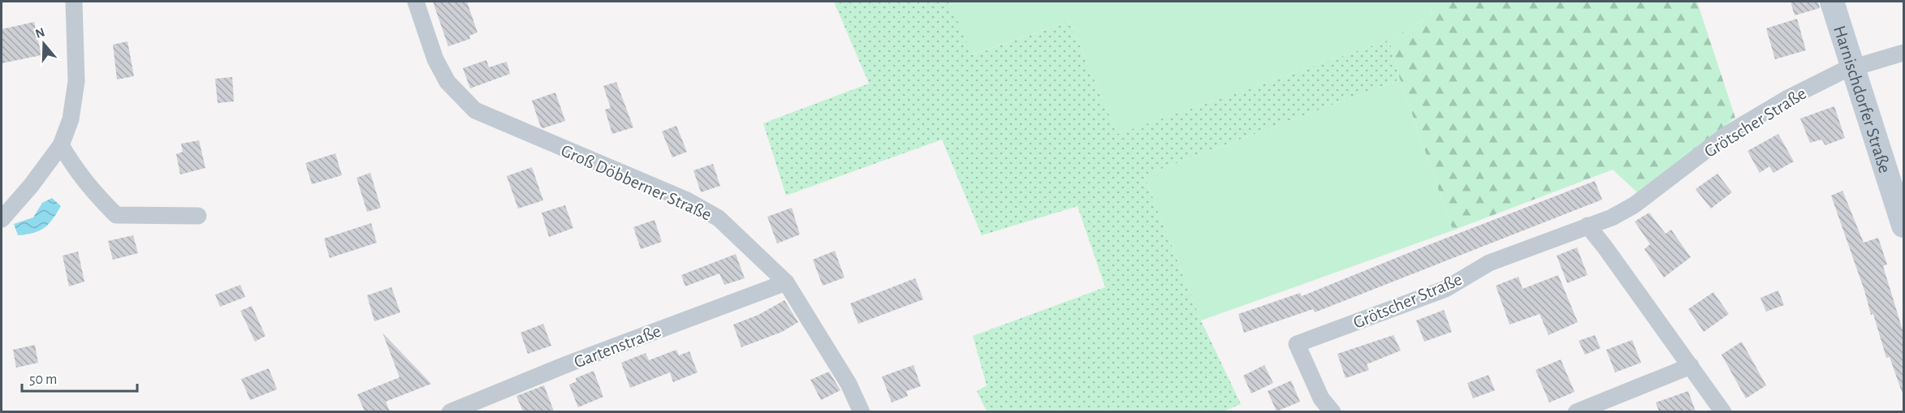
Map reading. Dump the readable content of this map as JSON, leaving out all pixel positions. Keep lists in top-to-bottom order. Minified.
{"streets":{"street":["Harnischdorfer Straße","Grötscher Straße","Groß Döbberner Straße","Gartenstraße"]},"crossings":[["Harnischdorfer Straße","Grötscher Straße"],["Groß Döbberner Straße","Gartenstraße"]],"scale_bar":"50 m","north":"top"}
